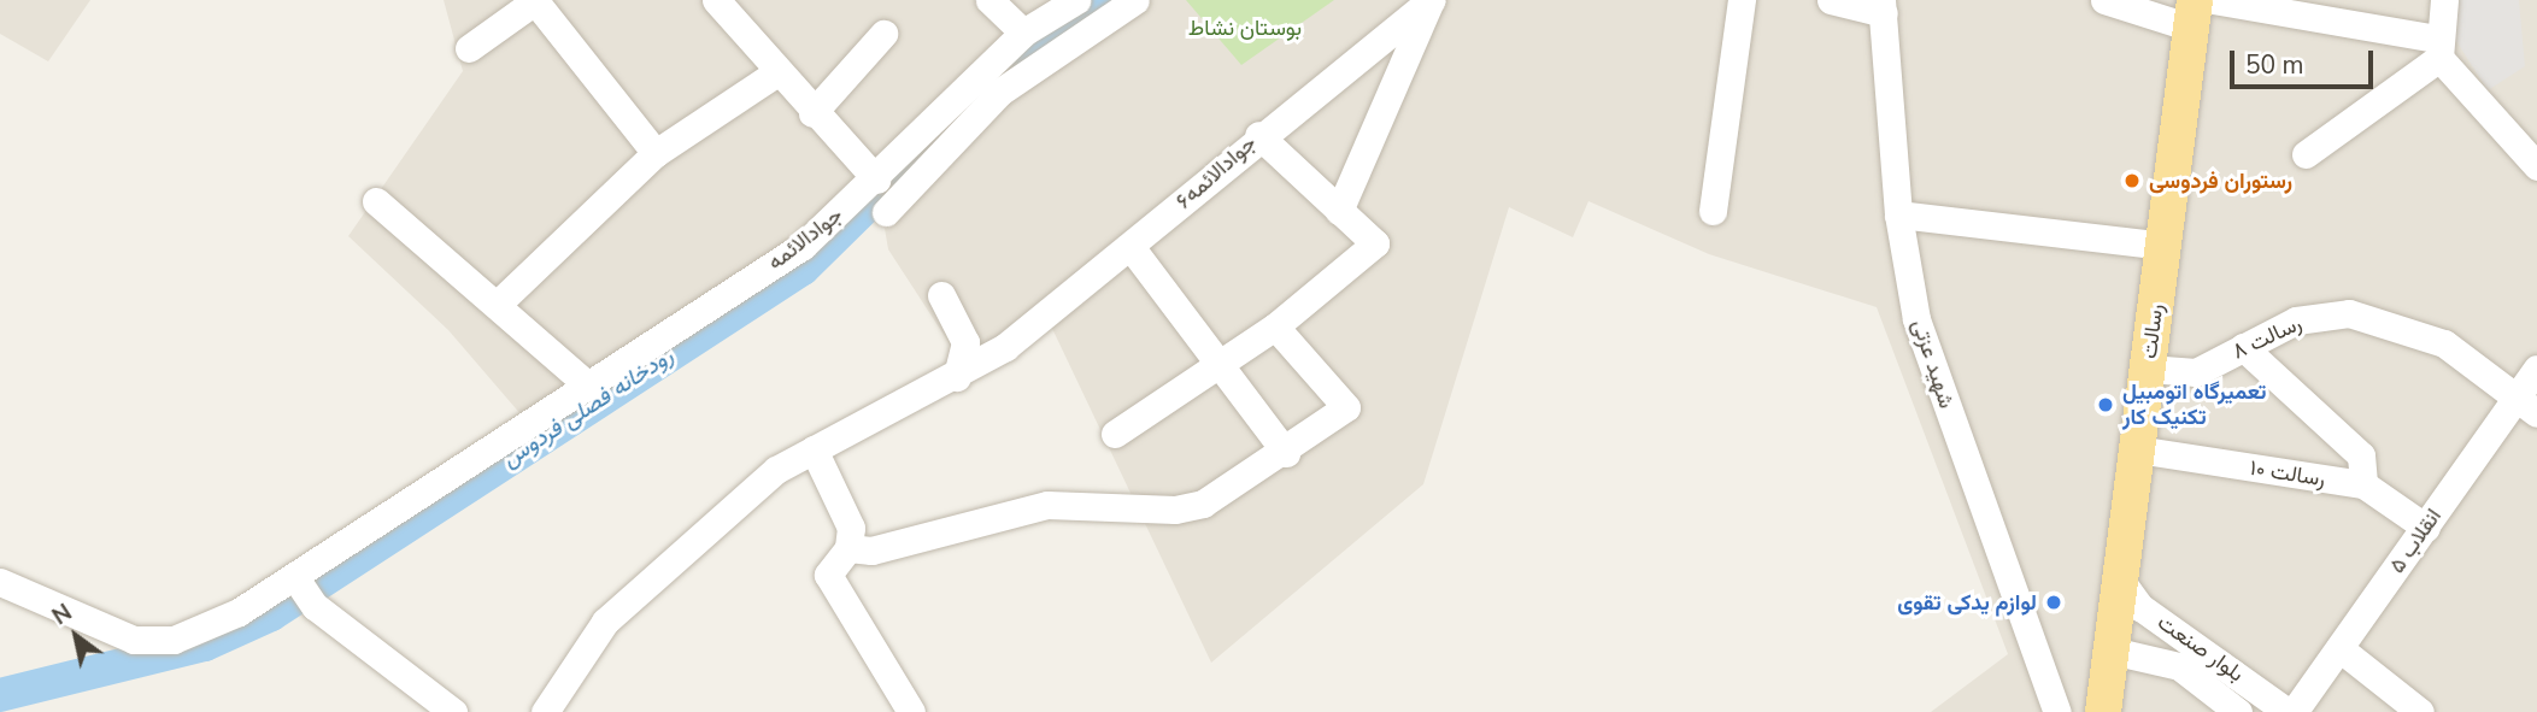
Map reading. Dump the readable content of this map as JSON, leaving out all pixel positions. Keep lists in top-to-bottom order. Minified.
{"streets":{"main road":["رسالت"],"street":["جوادالائمه۶","جوادالائمه","رسالت ۸","شهید عزتی","رسالت ۱۰","انقلاب ۵","بلوار صنعت"]},"crossings":[["رسالت","رسالت ۸"],["رسالت","رسالت ۱۰"],["رسالت","بلوار صنعت"],["رسالت ۸","انقلاب ۵"],["رسالت ۱۰","انقلاب ۵"],["انقلاب ۵","بلوار صنعت"]],"water":["رودخانه فصلی فردوس"],"parks":["بوستان نشاط"],"places":["رستوران فردوسی","تعمیرگاه اتومبیل تکنیک کار","لوازم یدکی تقوی"],"scale_bar":"50 m","north":"top left"}
